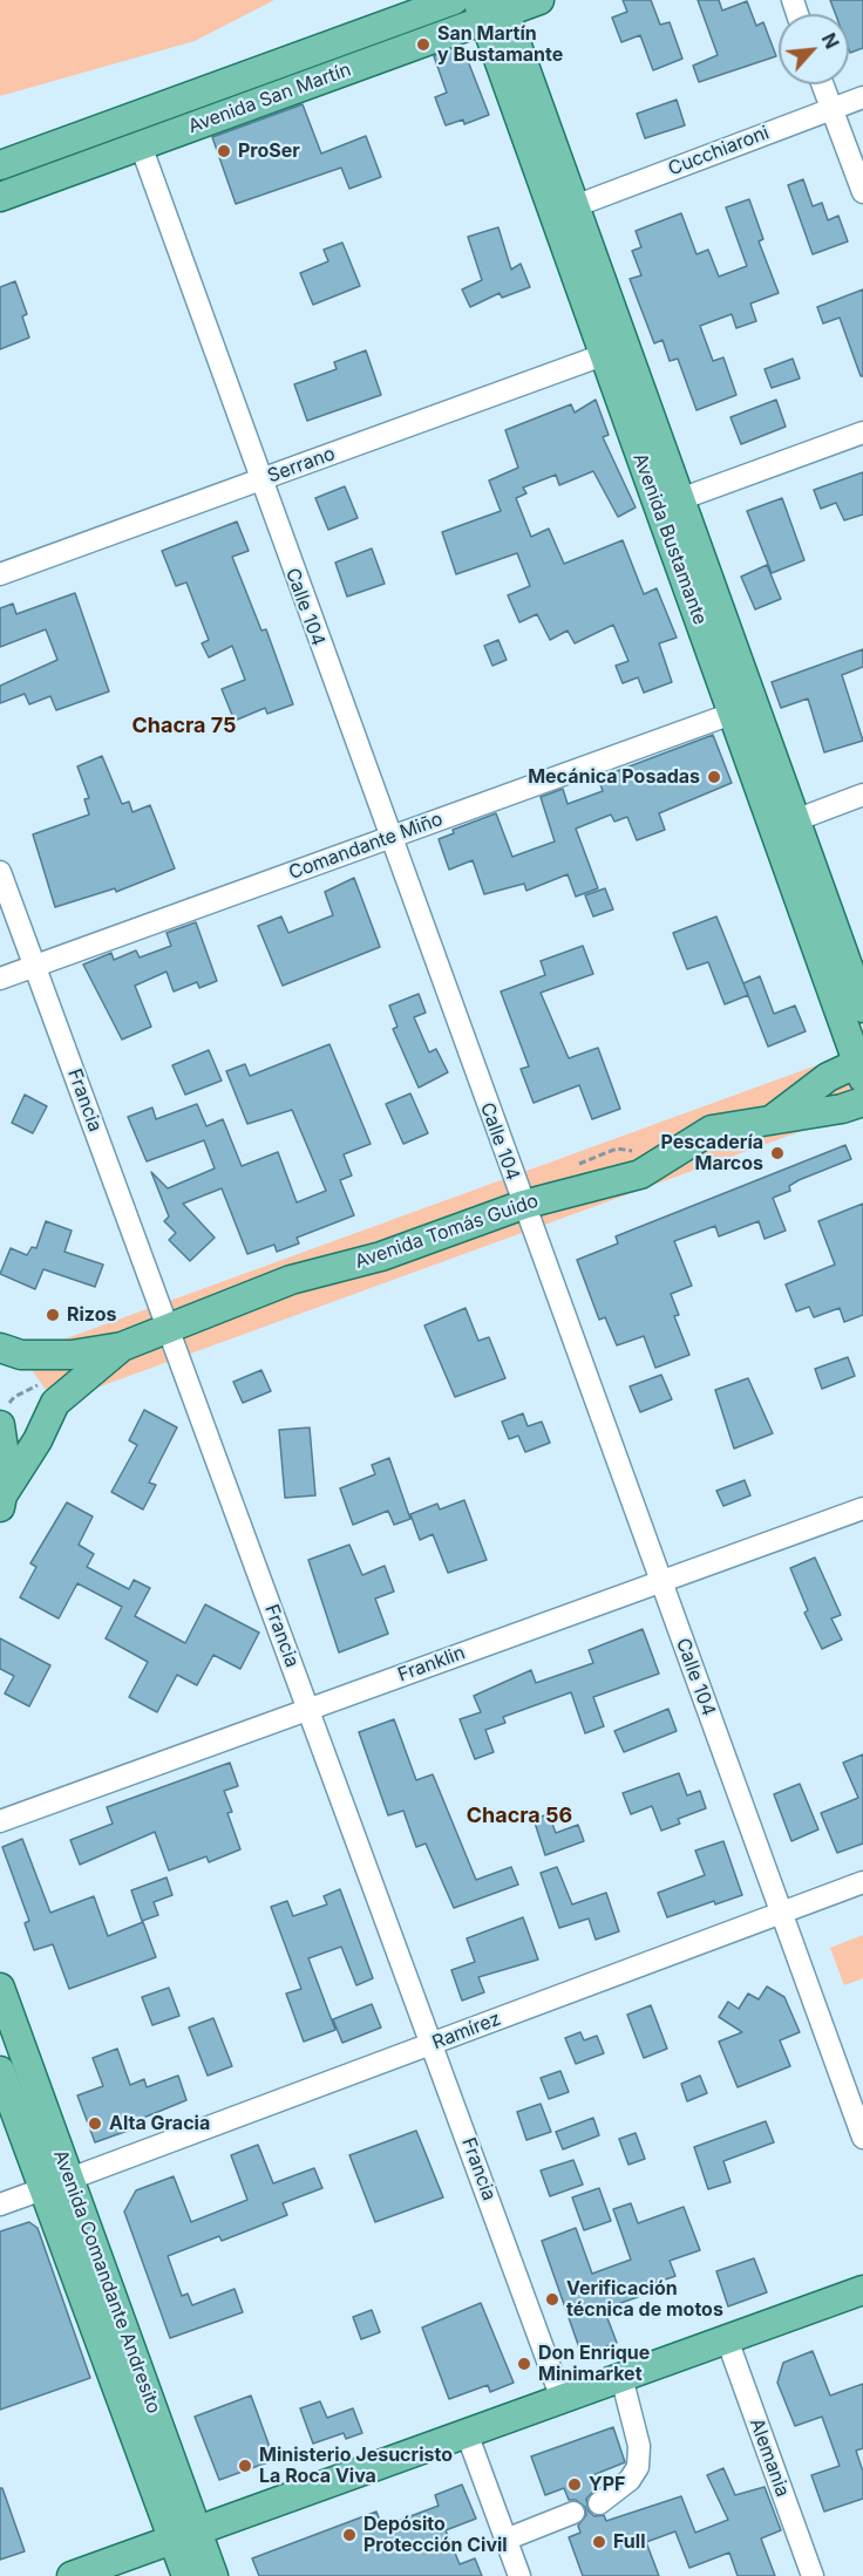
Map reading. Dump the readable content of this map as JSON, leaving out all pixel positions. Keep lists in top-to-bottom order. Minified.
{"streets":{"main road":["Avenida San Martín","Avenida Bustamante","Avenida Tomás Guido","Avenida Comandante Andresito"],"street":["Cucchiaroni","Serrano","Calle 104","Comandante Miño","Francia","Franklin","Ramírez","Alemania"]},"crossings":[["Avenida San Martín","Avenida Bustamante"],["Avenida San Martín","Calle 104"],["Cucchiaroni","Avenida Bustamante"],["Serrano","Avenida Bustamante"],["Serrano","Calle 104"],["Avenida Bustamante","Comandante Miño"],["Avenida Bustamante","Avenida Tomás Guido"],["Calle 104","Comandante Miño"],["Calle 104","Avenida Tomás Guido"],["Calle 104","Franklin"],["Calle 104","Ramírez"],["Comandante Miño","Francia"],["Francia","Avenida Tomás Guido"],["Francia","Franklin"],["Francia","Ramírez"],["Ramírez","Avenida Comandante Andresito"]],"districts":["Chacra 75","Chacra 56"],"places":["San Martín y Bustamante","ProSer","Mecánica Posadas","Pescadería Marcos","Rizos","Alta Gracia","Verificación técnica de motos","Don Enrique Minimarket","Ministerio Jesucristo La Roca Viva","YPF","Depósito Protección Civil","Full"],"north":"top right"}
